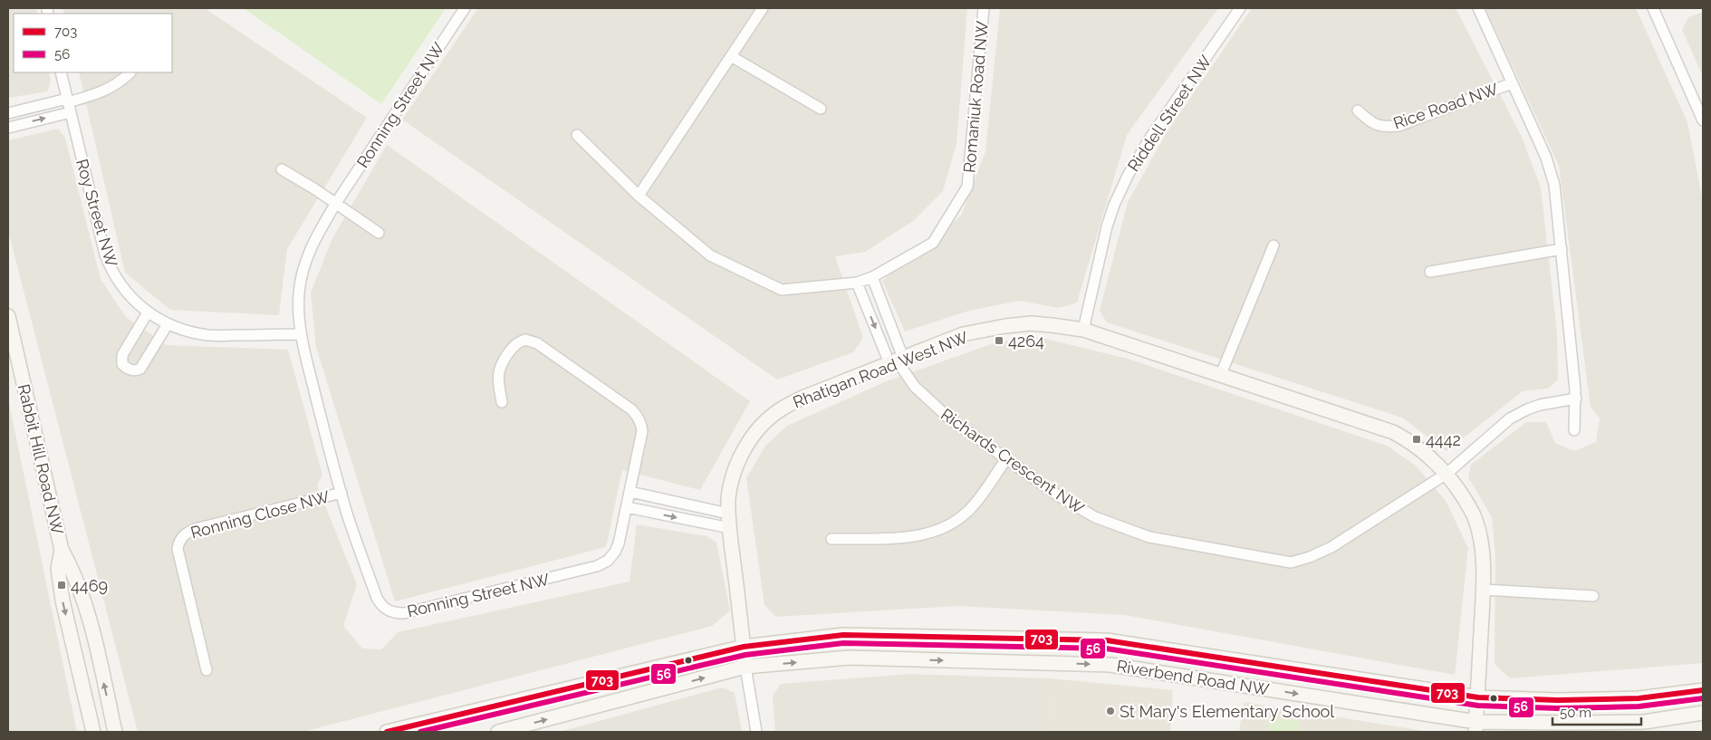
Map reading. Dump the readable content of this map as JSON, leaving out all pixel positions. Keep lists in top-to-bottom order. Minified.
{"streets":{"main road":["Rhatigan Road West NW","Rabbit Hill Road NW","Riverbend Road NW"],"street":["Romaniuk Road NW","Ronning Street NW","Rice Road NW","Riddell Street NW","Roy Street NW","Richards Crescent NW","Ronning Close NW"]},"crossings":[["Ronning Street NW","Roy Street NW"],["Ronning Street NW","Ronning Close NW"],["Riddell Street NW","Rhatigan Road West NW"],["Rhatigan Road West NW","Richards Crescent NW"],["Rhatigan Road West NW","Riverbend Road NW"]],"places":{"transit":["4264","4442","4469"],"other":["St Mary's Elementary School"]},"lines":["transit line 703","transit line 56"],"legend":["703","56"],"scale_bar":"50 m"}
